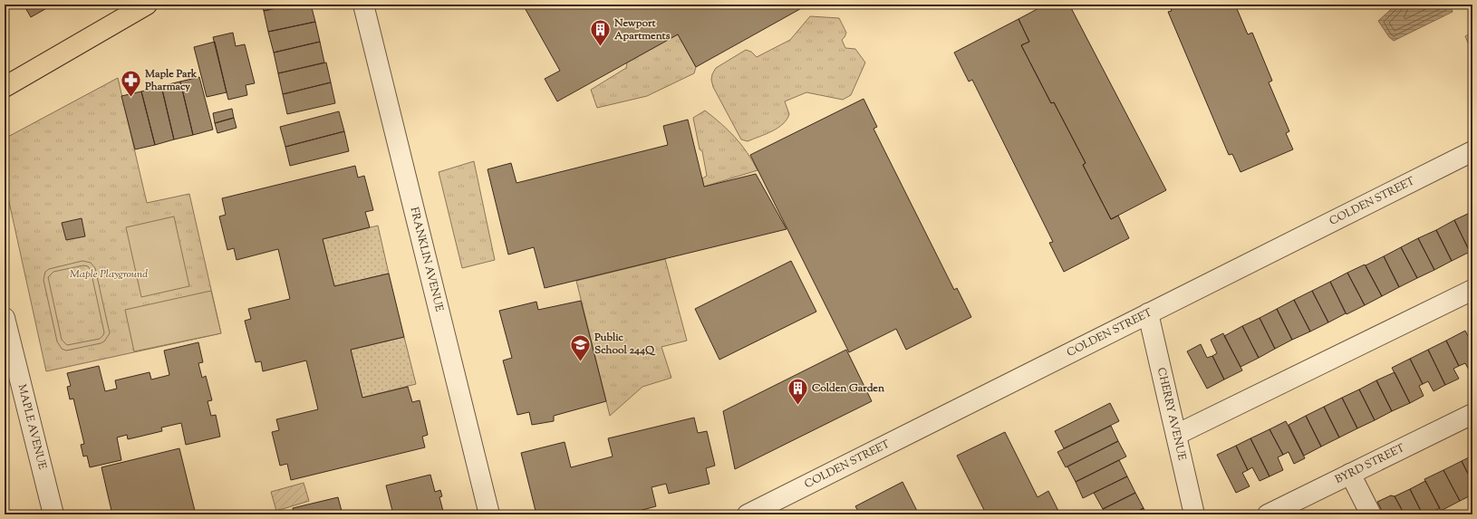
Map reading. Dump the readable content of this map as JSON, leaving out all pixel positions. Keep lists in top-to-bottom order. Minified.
{"streets":{"street":["COLDEN STREET","FRANKLIN AVENUE","CHERRY AVENUE","MAPLE AVENUE","BYRD STREET"]},"crossings":[["COLDEN STREET","CHERRY AVENUE"]],"parks":["Maple Playground"],"places":{"building":["Newport Apartments","Colden Garden"],"pharmacy":["Maple Park Pharmacy"],"school or university":["Public School 244Q"]}}
